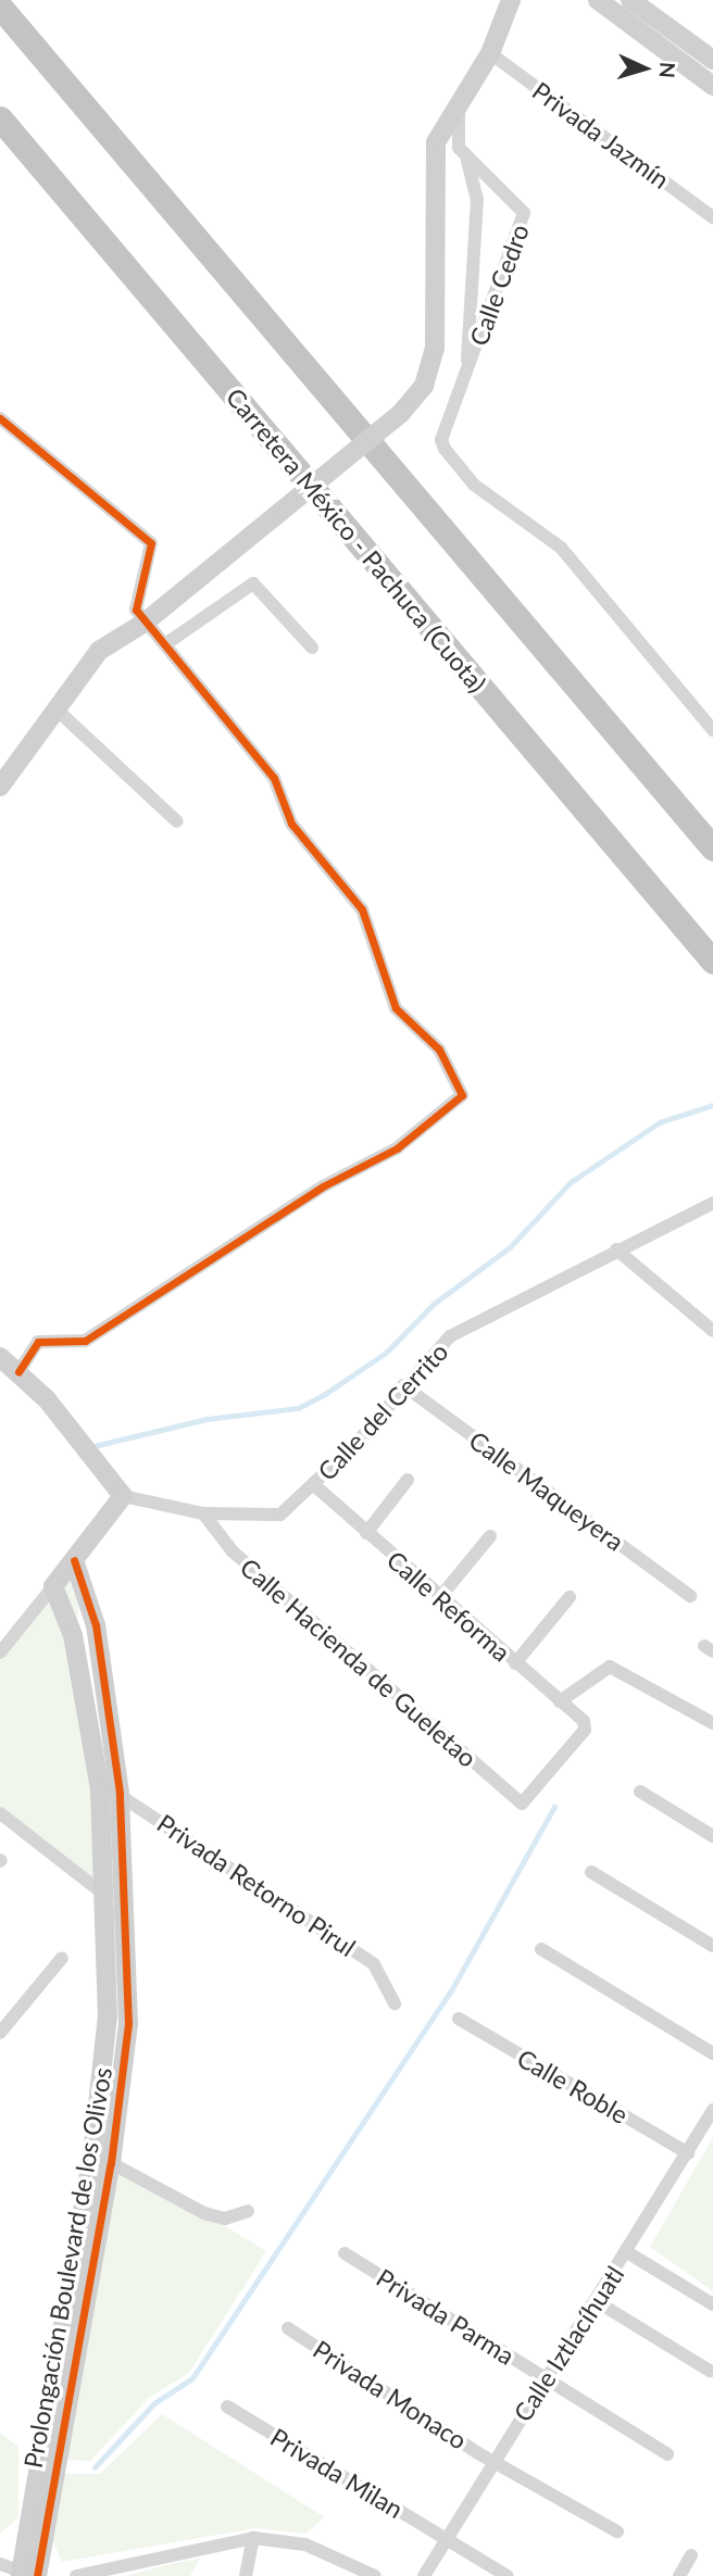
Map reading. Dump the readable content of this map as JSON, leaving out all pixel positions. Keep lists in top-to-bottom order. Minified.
{"streets":{"highway":["Carretera México - Pachuca (Cuota)"],"street":["Privada Jazmín","Calle Cedro","Calle del Cerrito","Calle Maqueyera","Calle Reforma","Calle Hacienda de Gueletao","Privada Retorno Pirul","Calle Roble","Prolongación Boulevard de los Olivos","Privada Parma","Calle Iztlacíhuatl","Privada Monaco","Privada Milan"]},"crossings":[["Calle del Cerrito","Calle Maqueyera"],["Calle del Cerrito","Calle Reforma"],["Calle del Cerrito","Calle Hacienda de Gueletao"],["Calle Reforma","Calle Hacienda de Gueletao"],["Privada Retorno Pirul","Prolongación Boulevard de los Olivos"],["Calle Roble","Calle Iztlacíhuatl"],["Privada Parma","Calle Iztlacíhuatl"],["Calle Iztlacíhuatl","Privada Monaco"],["Calle Iztlacíhuatl","Privada Milan"]],"north":"right"}
